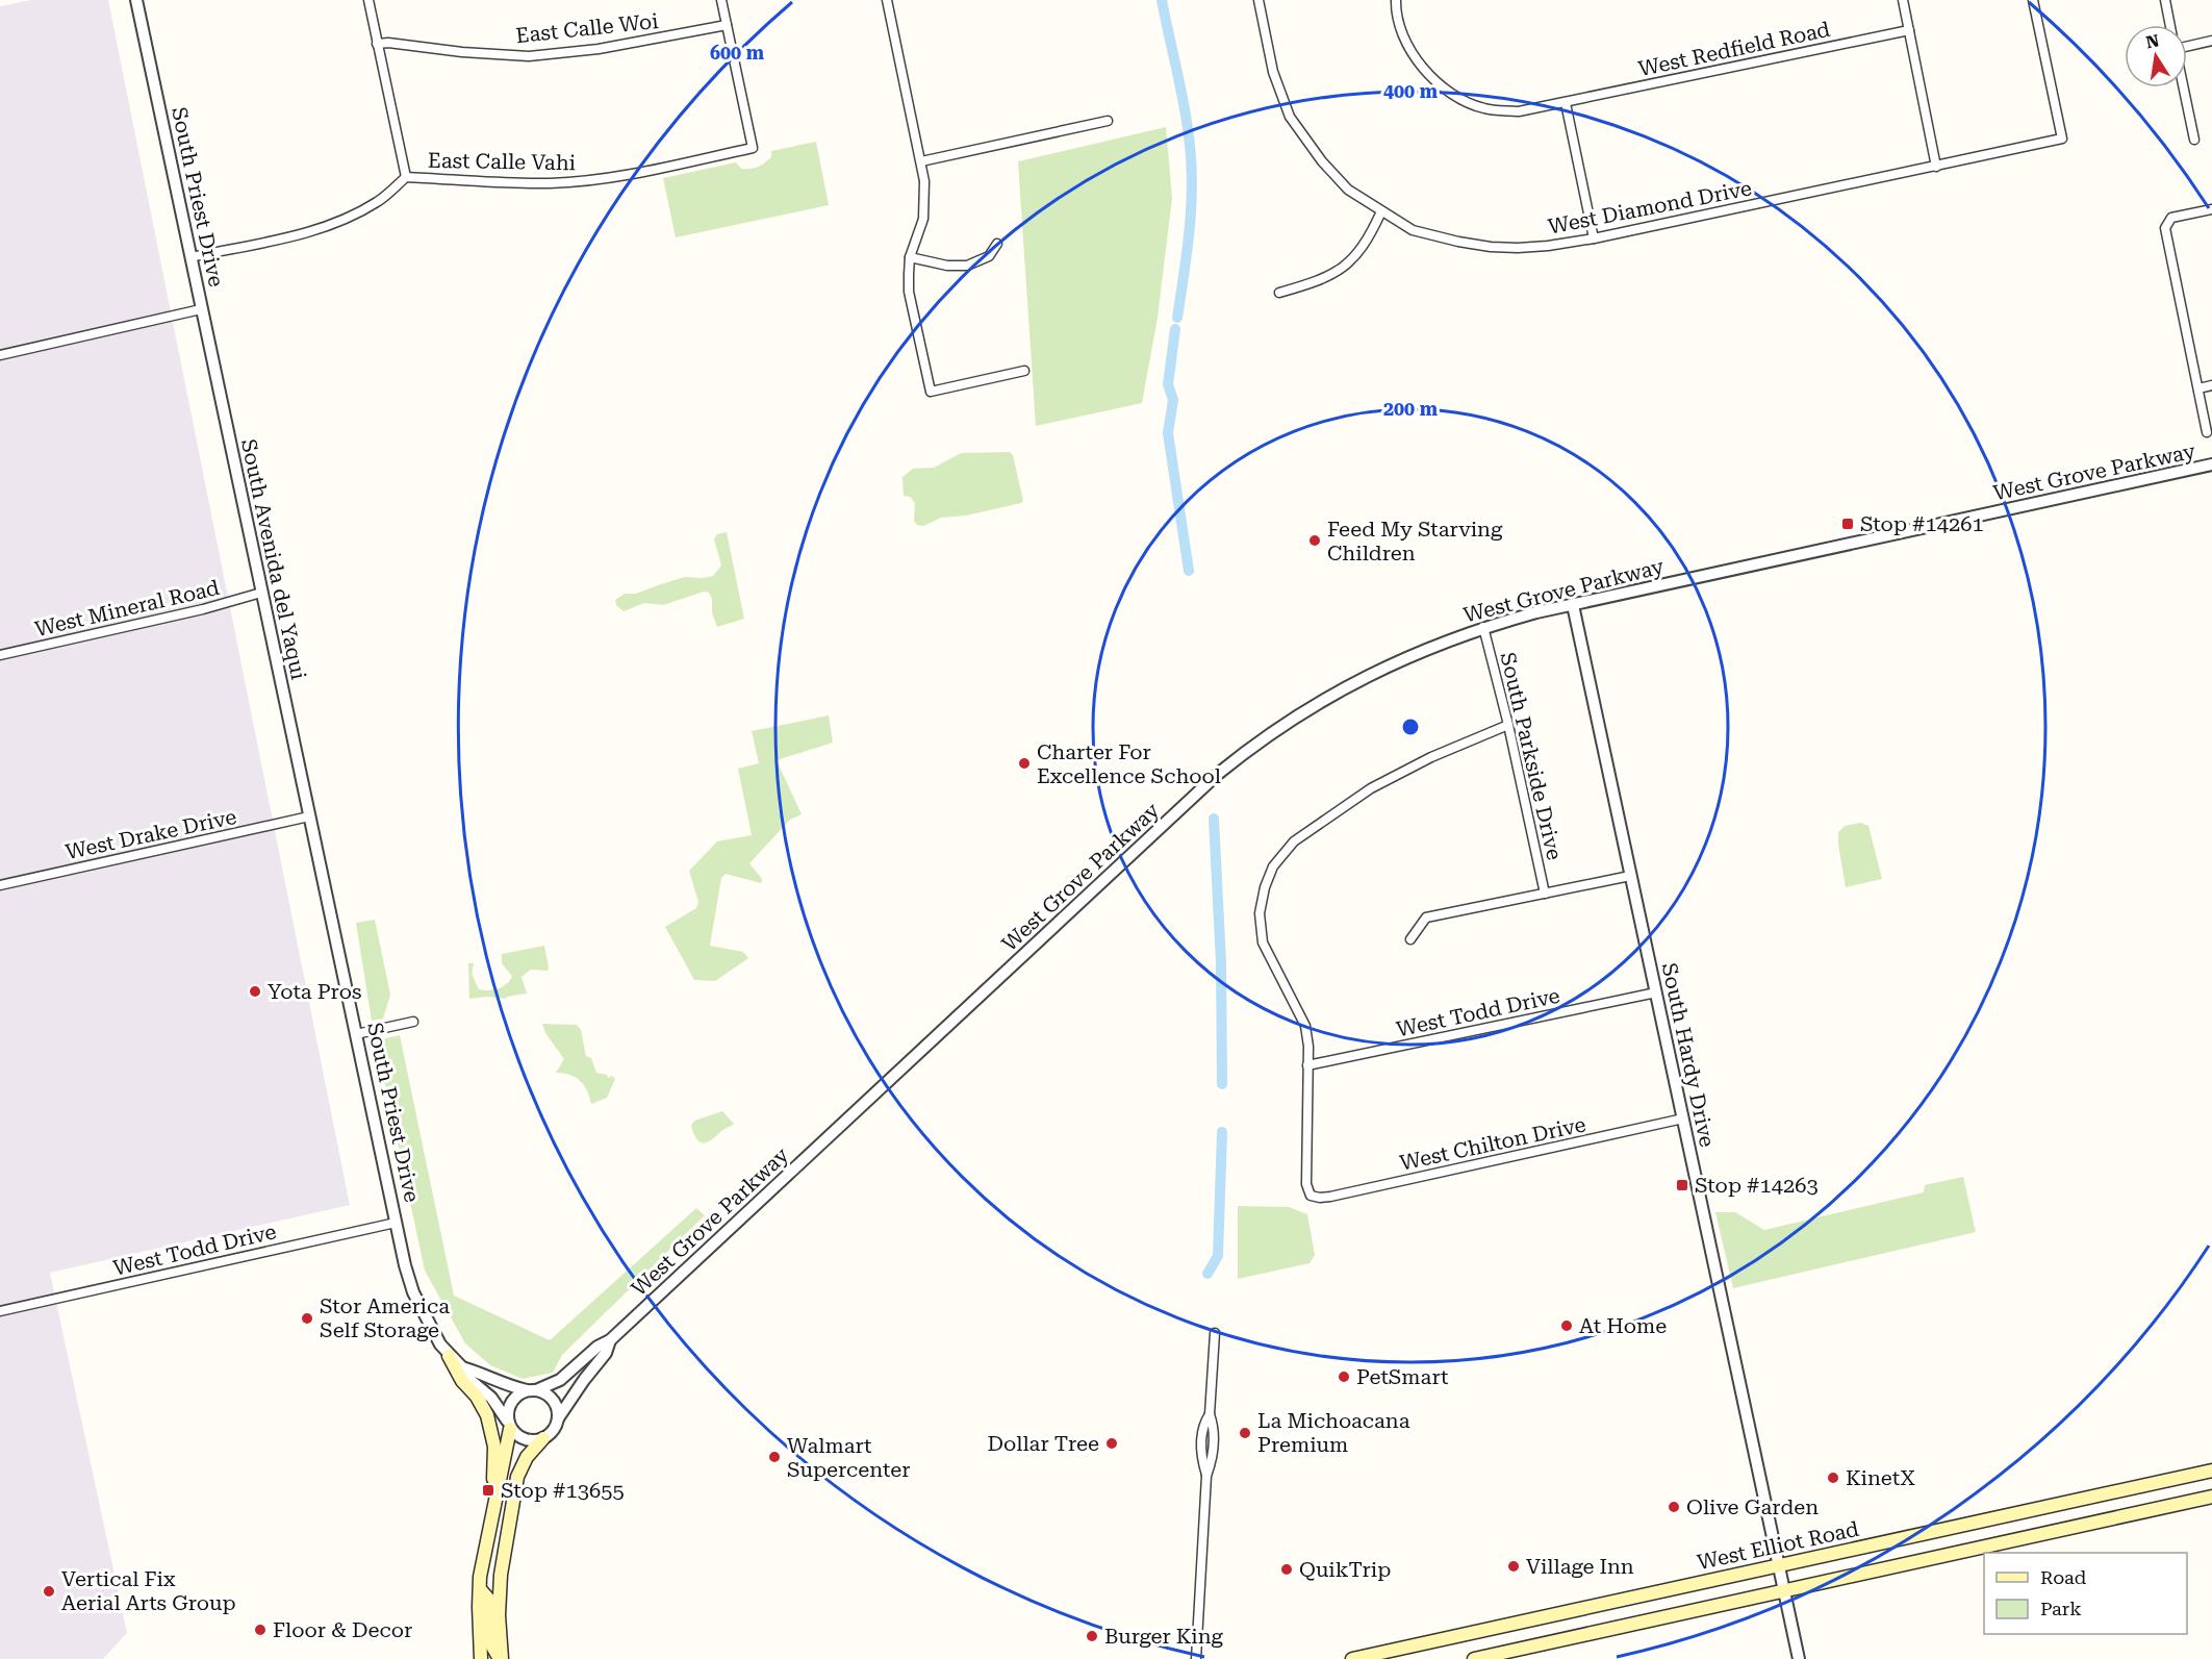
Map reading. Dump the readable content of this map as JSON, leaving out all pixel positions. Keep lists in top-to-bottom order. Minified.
{"streets":{"main road":["West Elliot Road"],"street":["East Calle Woi","West Redfield Road","East Calle Vahi","South Priest Drive","West Diamond Drive","West Grove Parkway","South Avenida del Yaqui","West Mineral Road","South Parkside Drive","West Drake Drive","West Todd Drive","South Hardy Drive","West Chilton Drive"]},"crossings":[["East Calle Woi","East Calle Vahi"],["East Calle Vahi","South Priest Drive"],["South Priest Drive","West Grove Parkway"],["South Priest Drive","South Avenida del Yaqui"],["South Priest Drive","West Drake Drive"],["South Priest Drive","West Todd Drive"],["West Grove Parkway","South Parkside Drive"],["West Grove Parkway","South Hardy Drive"],["South Avenida del Yaqui","West Mineral Road"],["South Avenida del Yaqui","West Drake Drive"],["West Todd Drive","South Hardy Drive"],["West Todd Drive","West Chilton Drive"],["South Hardy Drive","West Chilton Drive"],["South Hardy Drive","West Elliot Road"]],"places":{"transit":["Stop #14261","Stop #14263","Stop #13655"],"other":["Feed My Starving Children","Charter For Excellence School","Yota Pros","Stor America Self Storage","At Home","PetSmart","La Michoacana Premium","Dollar Tree","Walmart Supercenter","KinetX","Olive Garden","Village Inn","QuikTrip","Vertical Fix Aerial Arts Group","Floor & Decor","Burger King"]},"legend":["Road","Park"],"north":"top","rings":["600 m","400 m","200 m"]}
